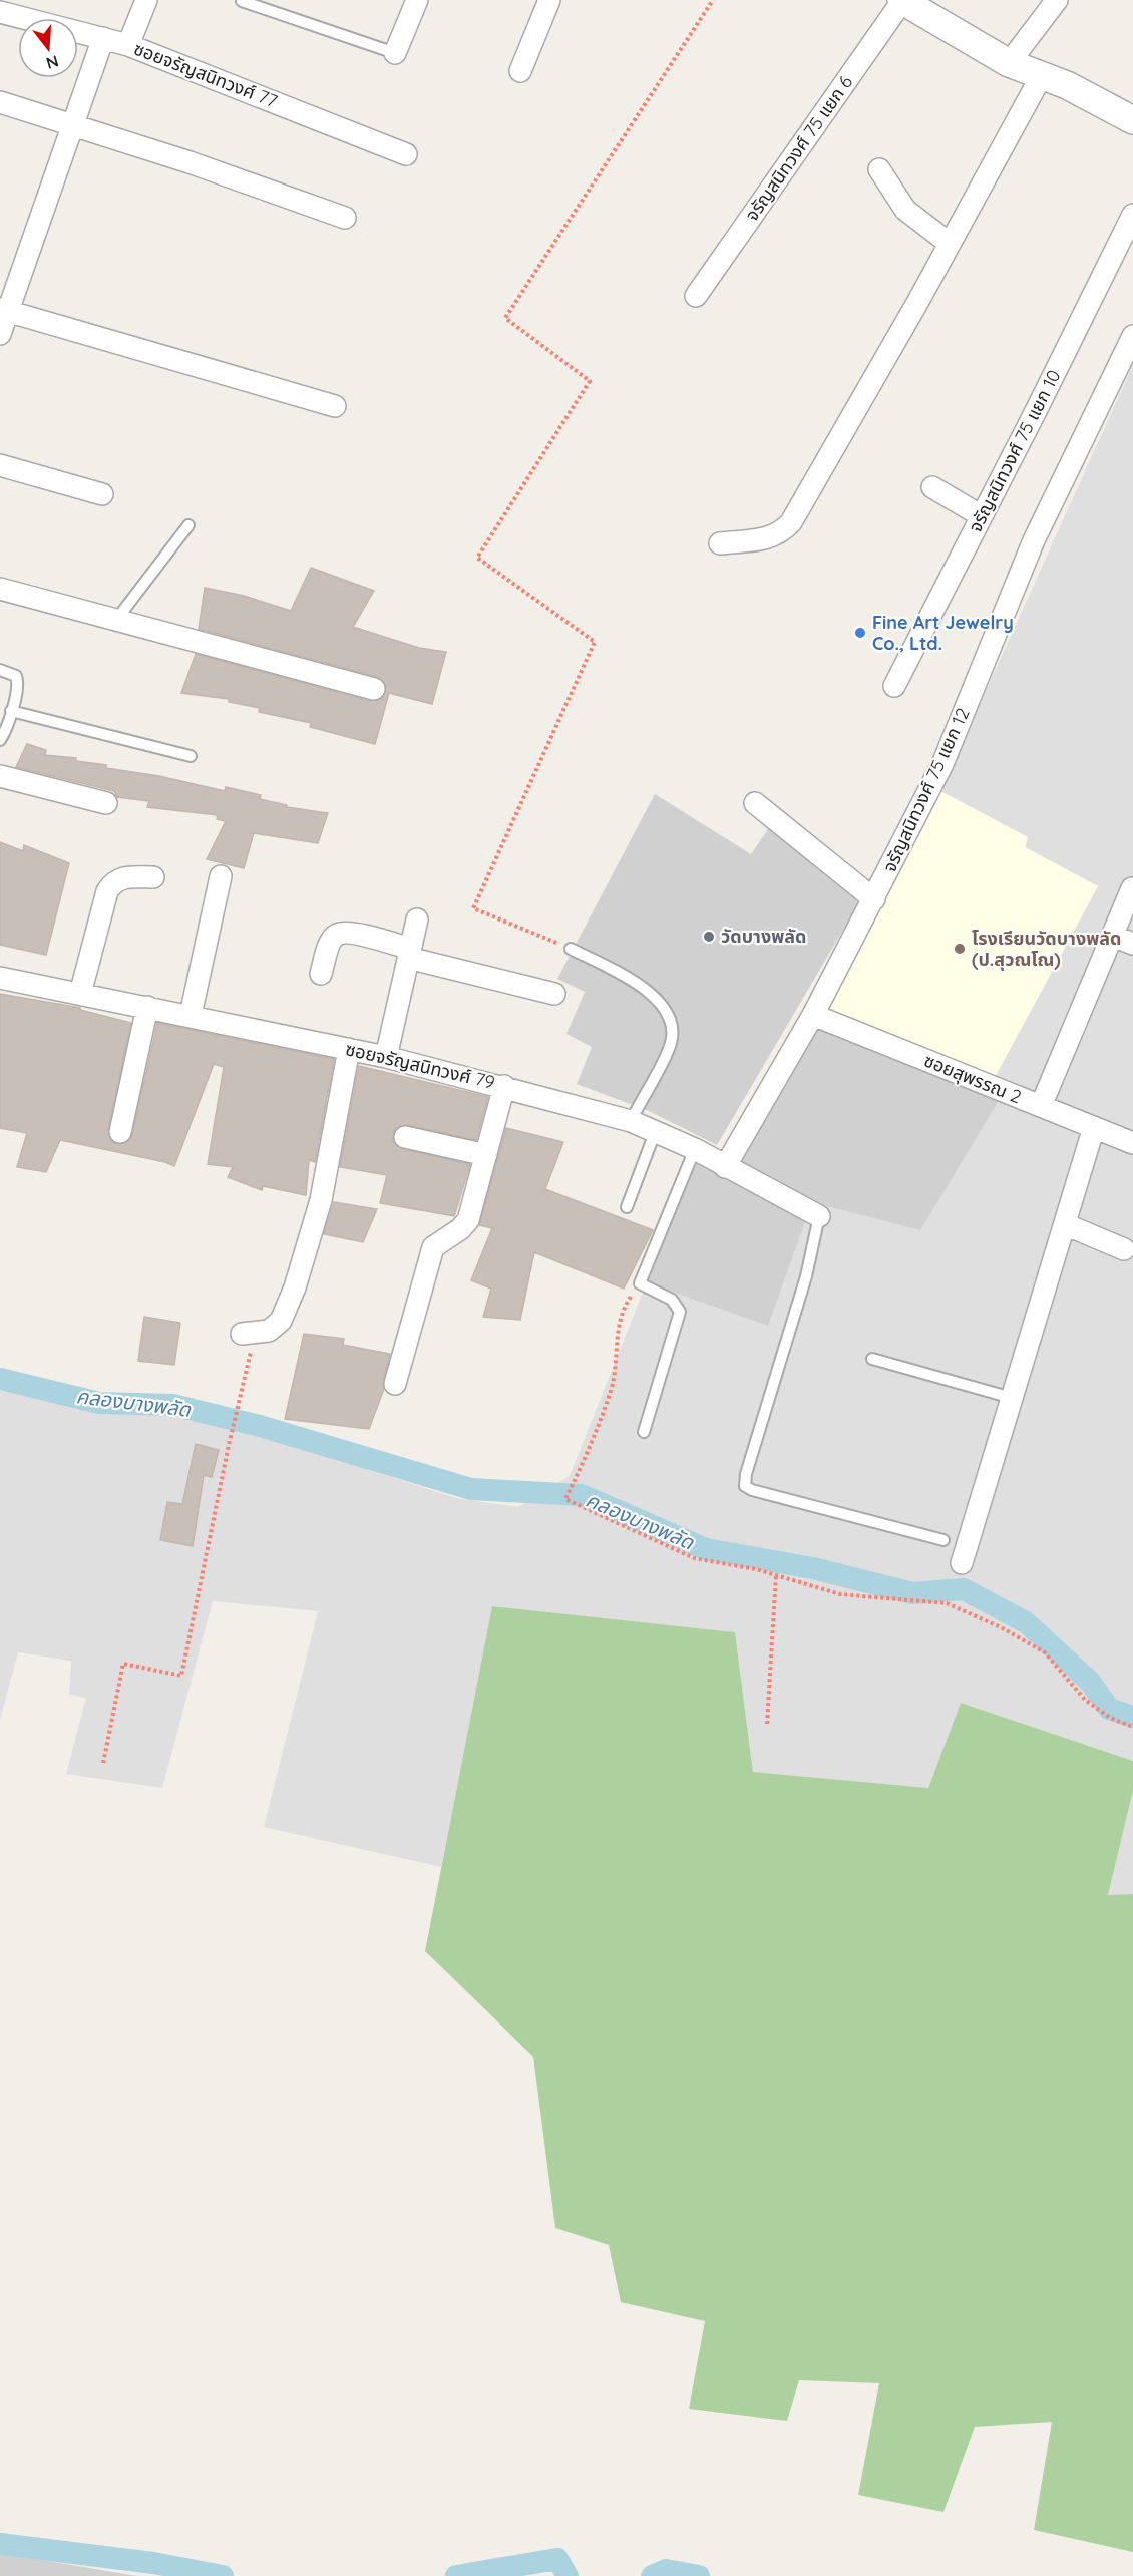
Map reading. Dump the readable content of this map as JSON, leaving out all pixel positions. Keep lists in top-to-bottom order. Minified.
{"streets":{"street":["ซอยจรัญสนิทวงศ์ 77","จรัญสนิทวงศ์ 75 แยก 6","จรัญสนิทวงศ์ 75 แยก 10","จรัญสนิทวงศ์ 75 แยก 12","ซอยจรัญสนิทวงศ์ 79","ซอยสุพรรณ 2"]},"crossings":[["จรัญสนิทวงศ์ 75 แยก 12","ซอยจรัญสนิทวงศ์ 79"],["จรัญสนิทวงศ์ 75 แยก 12","ซอยสุพรรณ 2"]],"water":["คลองบางพลัด"],"places":["Fine Art Jewelry Co., Ltd.","วัดบางพลัด","โรงเรียนวัดบางพลัด (ป.สุวณโณ)"],"north":"bottom"}
